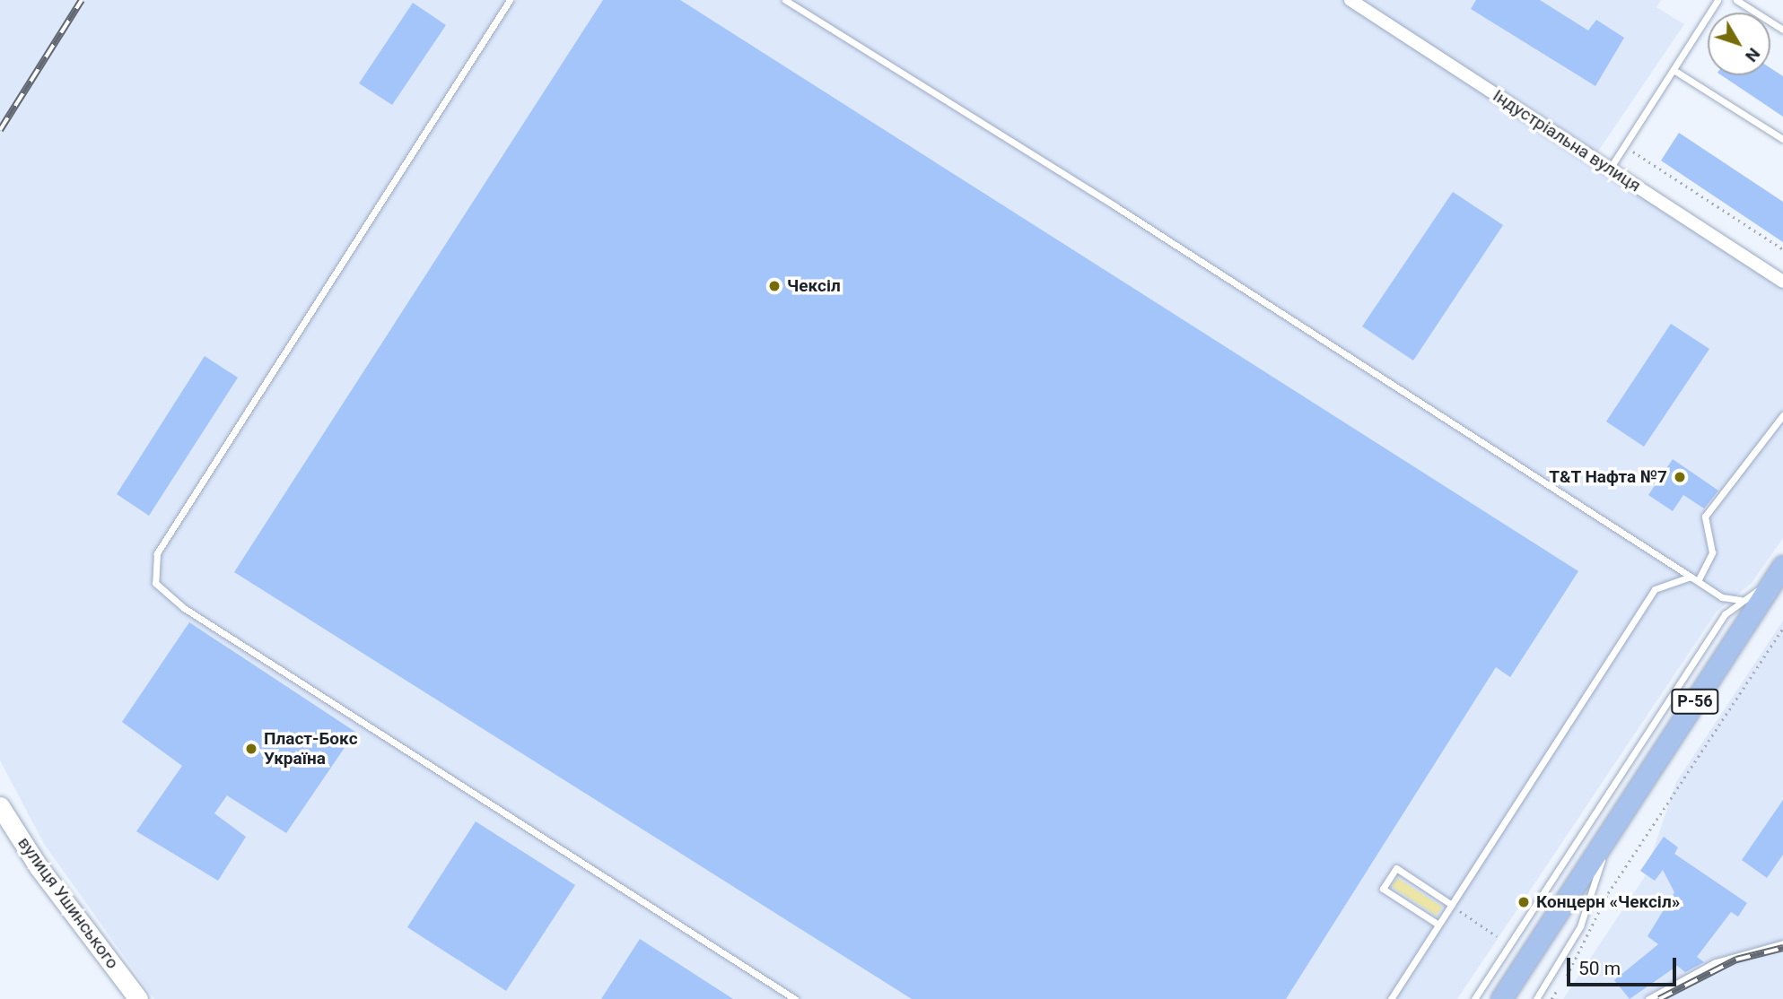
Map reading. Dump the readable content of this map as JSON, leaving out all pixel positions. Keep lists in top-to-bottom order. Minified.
{"streets":{"main road":["Р-56"],"street":["Індустріальна вулиця","вулиця Ушинського"]},"places":["Чексіл","Т&Т Нафта №7","Пласт-Бокс Україна","Концерн «Чексіл»"],"scale_bar":"50 m","north":"bottom right"}
